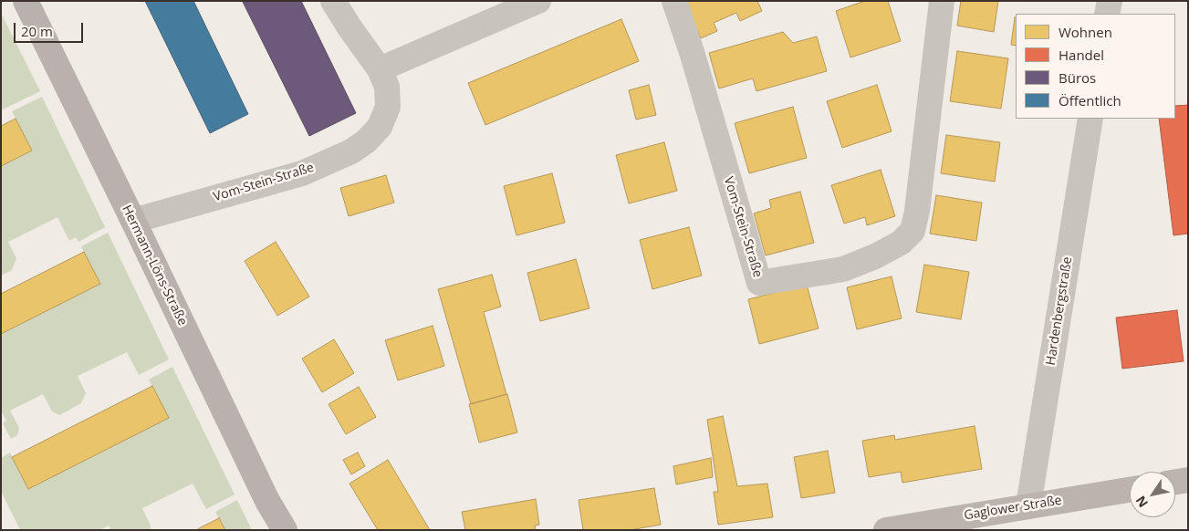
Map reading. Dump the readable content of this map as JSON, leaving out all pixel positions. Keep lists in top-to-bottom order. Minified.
{"streets":{"main road":["Hermann-Löns-Straße"],"street":["Vom-Stein-Straße","Hardenbergstraße","Gaglower Straße"]},"crossings":[["Vom-Stein-Straße","Hermann-Löns-Straße"],["Hardenbergstraße","Gaglower Straße"]],"legend":["Wohnen","Handel","Büros","Öffentlich"],"scale_bar":"20 m","north":"bottom left"}
